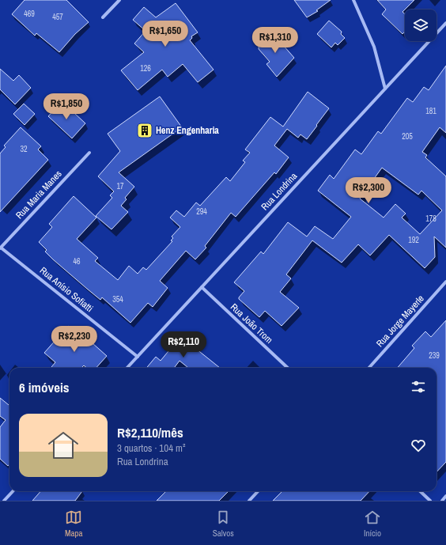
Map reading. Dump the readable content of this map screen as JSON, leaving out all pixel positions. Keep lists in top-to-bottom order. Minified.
{"streets":{"street":["Rua Londrina","Rua Maria Manes","Rua Anísio Sofiatti","Rua Jorge Mayerle","Rua João Trom"]},"crossings":[["Rua Londrina","Rua Anísio Sofiatti"],["Rua Londrina","Rua João Trom"],["Rua Maria Manes","Rua Anísio Sofiatti"]],"places":{"building":["Henz Engenharia"]},"house_numbers":["469","457","126","181","205","32","17","294","178","192","46","354","239"],"page":{"price":["R$1,650","R$1,310","R$1,850","R$2,300","R$2,230","R$2,110"],"heading":"6 imóveis","list":[{"name":"R$2,110/mês","note":"3 quartos · 104 m² · Rua Londrina"}],"tabs":["Mapa","Salvos","Início"]}}
